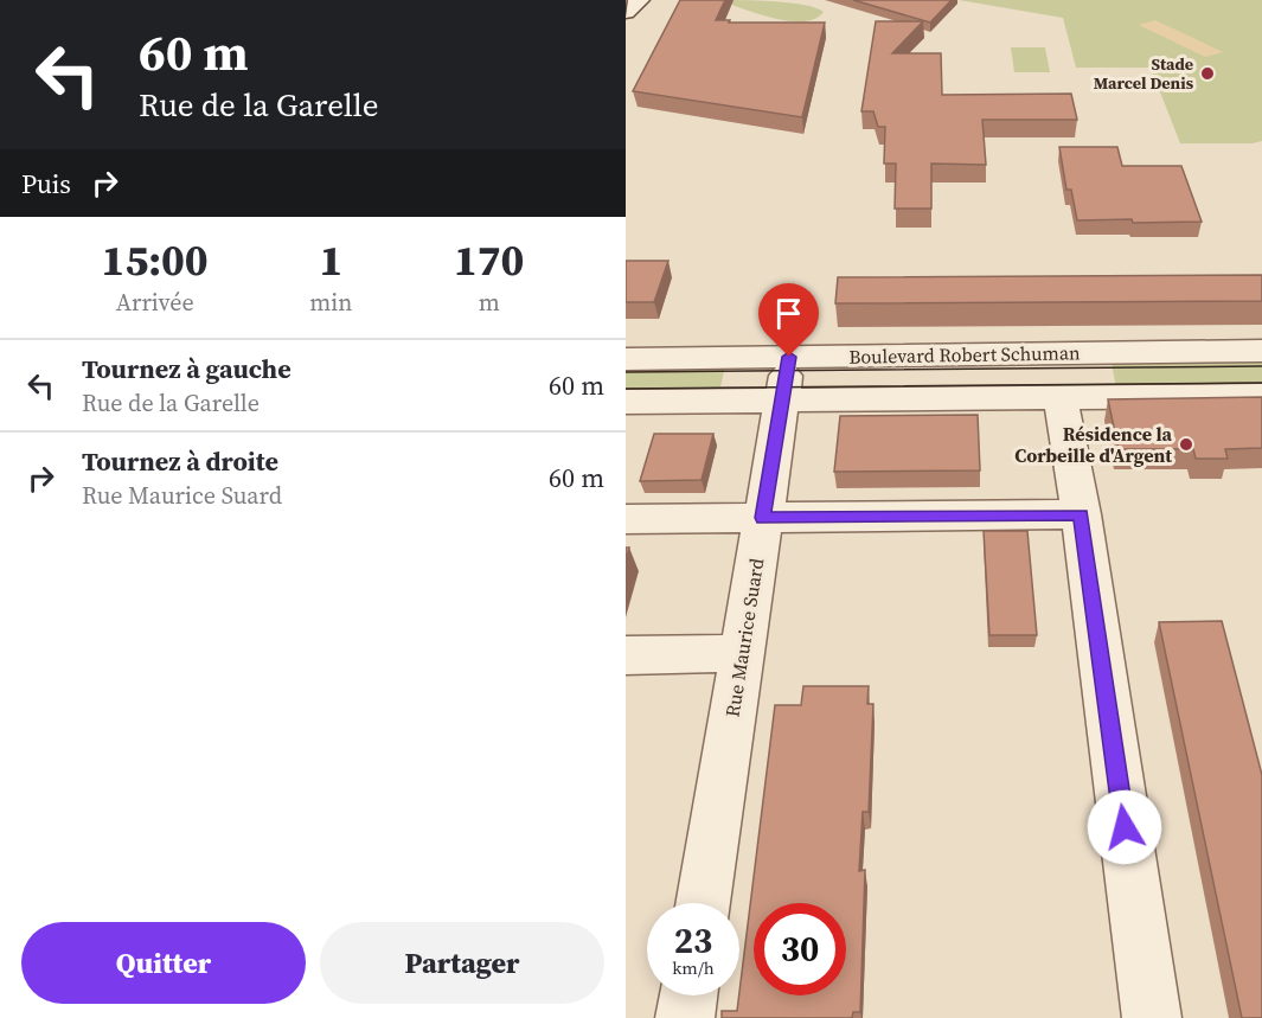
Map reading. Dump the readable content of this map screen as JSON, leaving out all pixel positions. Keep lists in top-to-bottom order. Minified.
{"streets":{"street":["Boulevard Robert Schuman","Rue Maurice Suard"]},"crossings":[["Boulevard Robert Schuman","Rue Maurice Suard"]],"places":["Stade Marcel Denis","Résidence la Corbeille d'Argent"],"page":{"turn":["60 m","Rue de la Garelle"],"then":"Puis","eta":["15:00","Arrivée","1","min","170","m"],"list":[{"name":"Tournez à gauche","note":"Rue de la Garelle","value":"60 m"},{"name":"Tournez à droite","note":"Rue Maurice Suard","value":"60 m"}],"speed":"23 km/h","limit":"30","buttons":["Quitter","Partager"]}}
